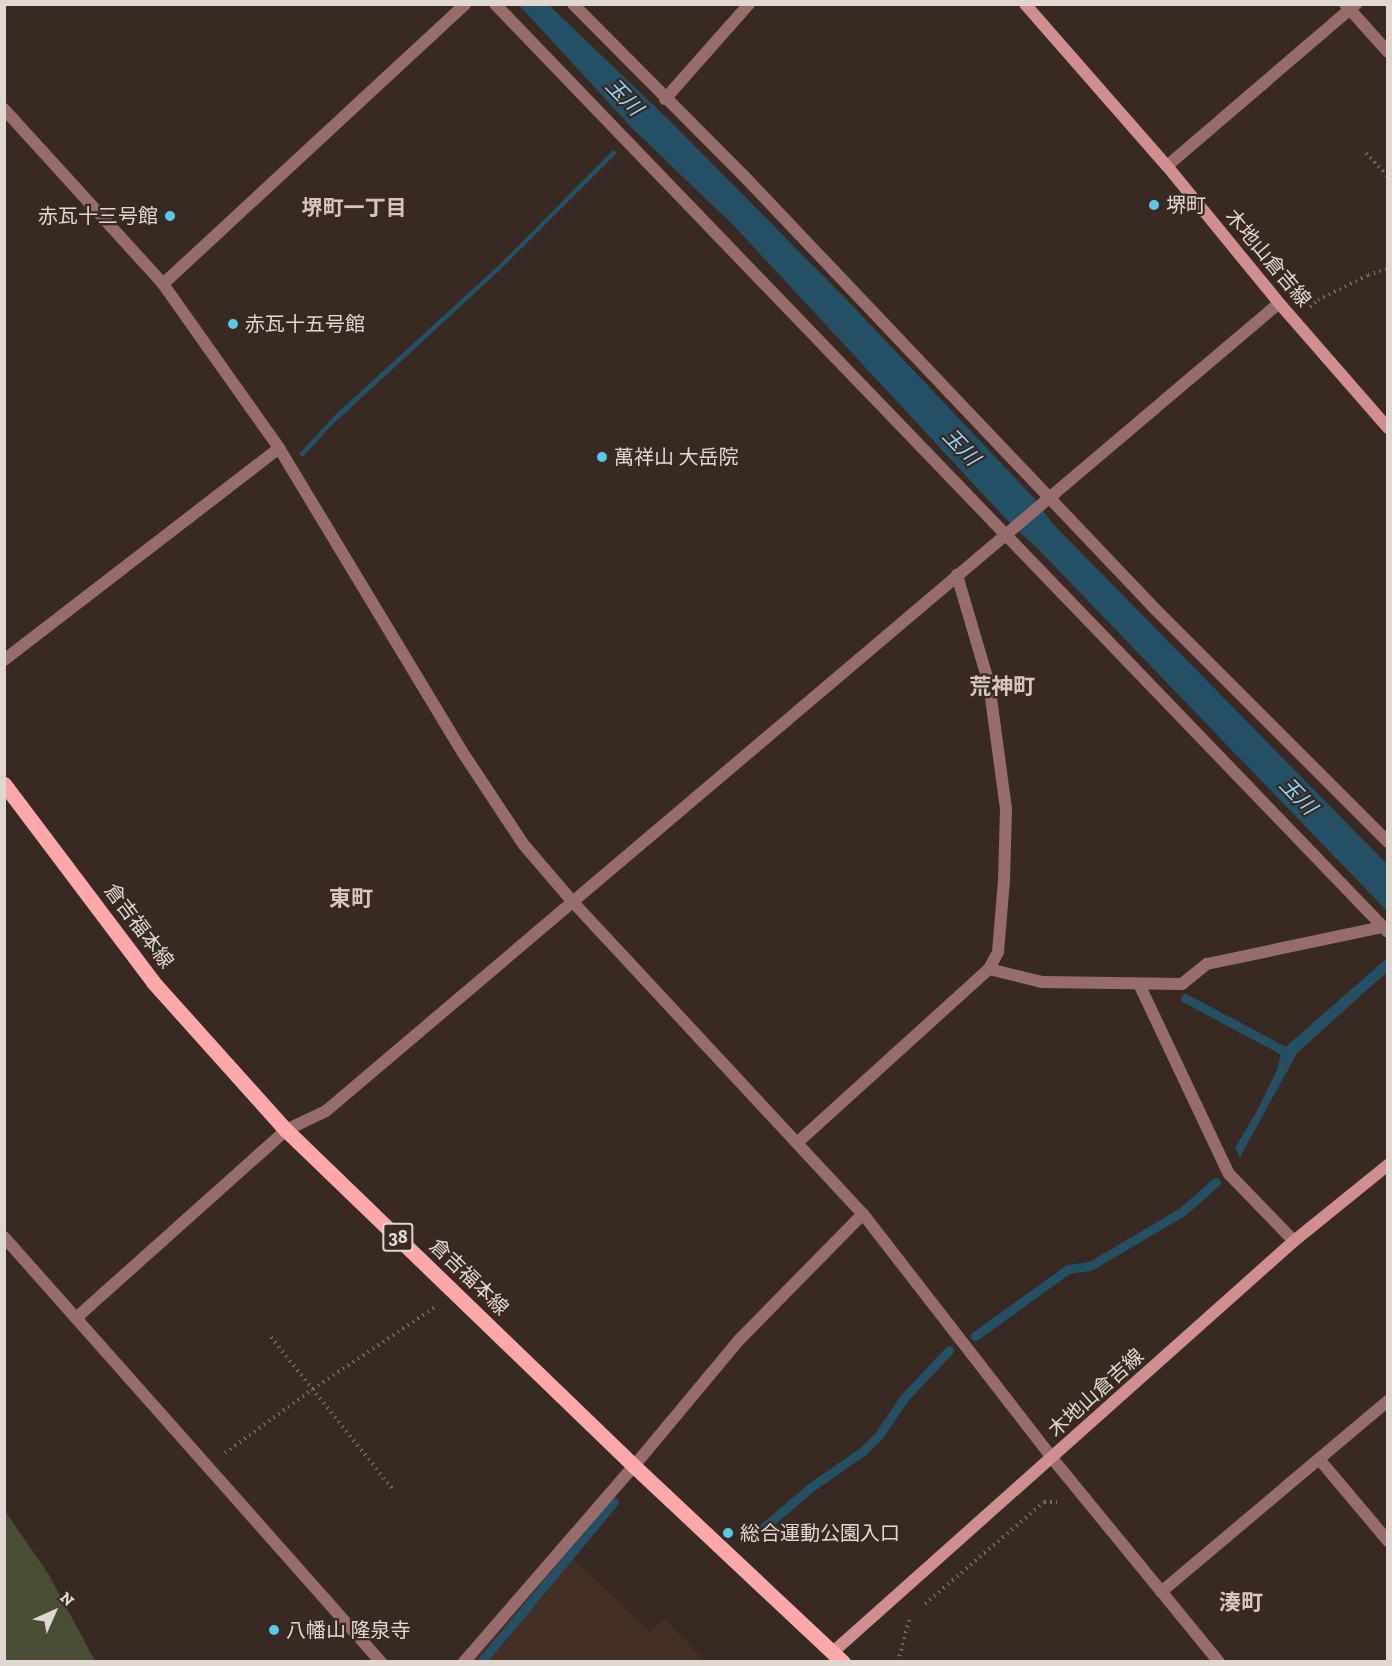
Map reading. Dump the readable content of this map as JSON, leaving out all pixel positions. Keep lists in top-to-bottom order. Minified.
{"streets":{"main road":["木地山倉吉線","倉吉福本線","38"]},"crossings":[["木地山倉吉線","倉吉福本線"]],"districts":["堺町一丁目","荒神町","東町","湊町"],"water":["玉川"],"places":["堺町","赤瓦十三号館","赤瓦十五号館","萬祥山 大岳院","総合運動公園入口","八幡山 隆泉寺"],"north":"top right"}
